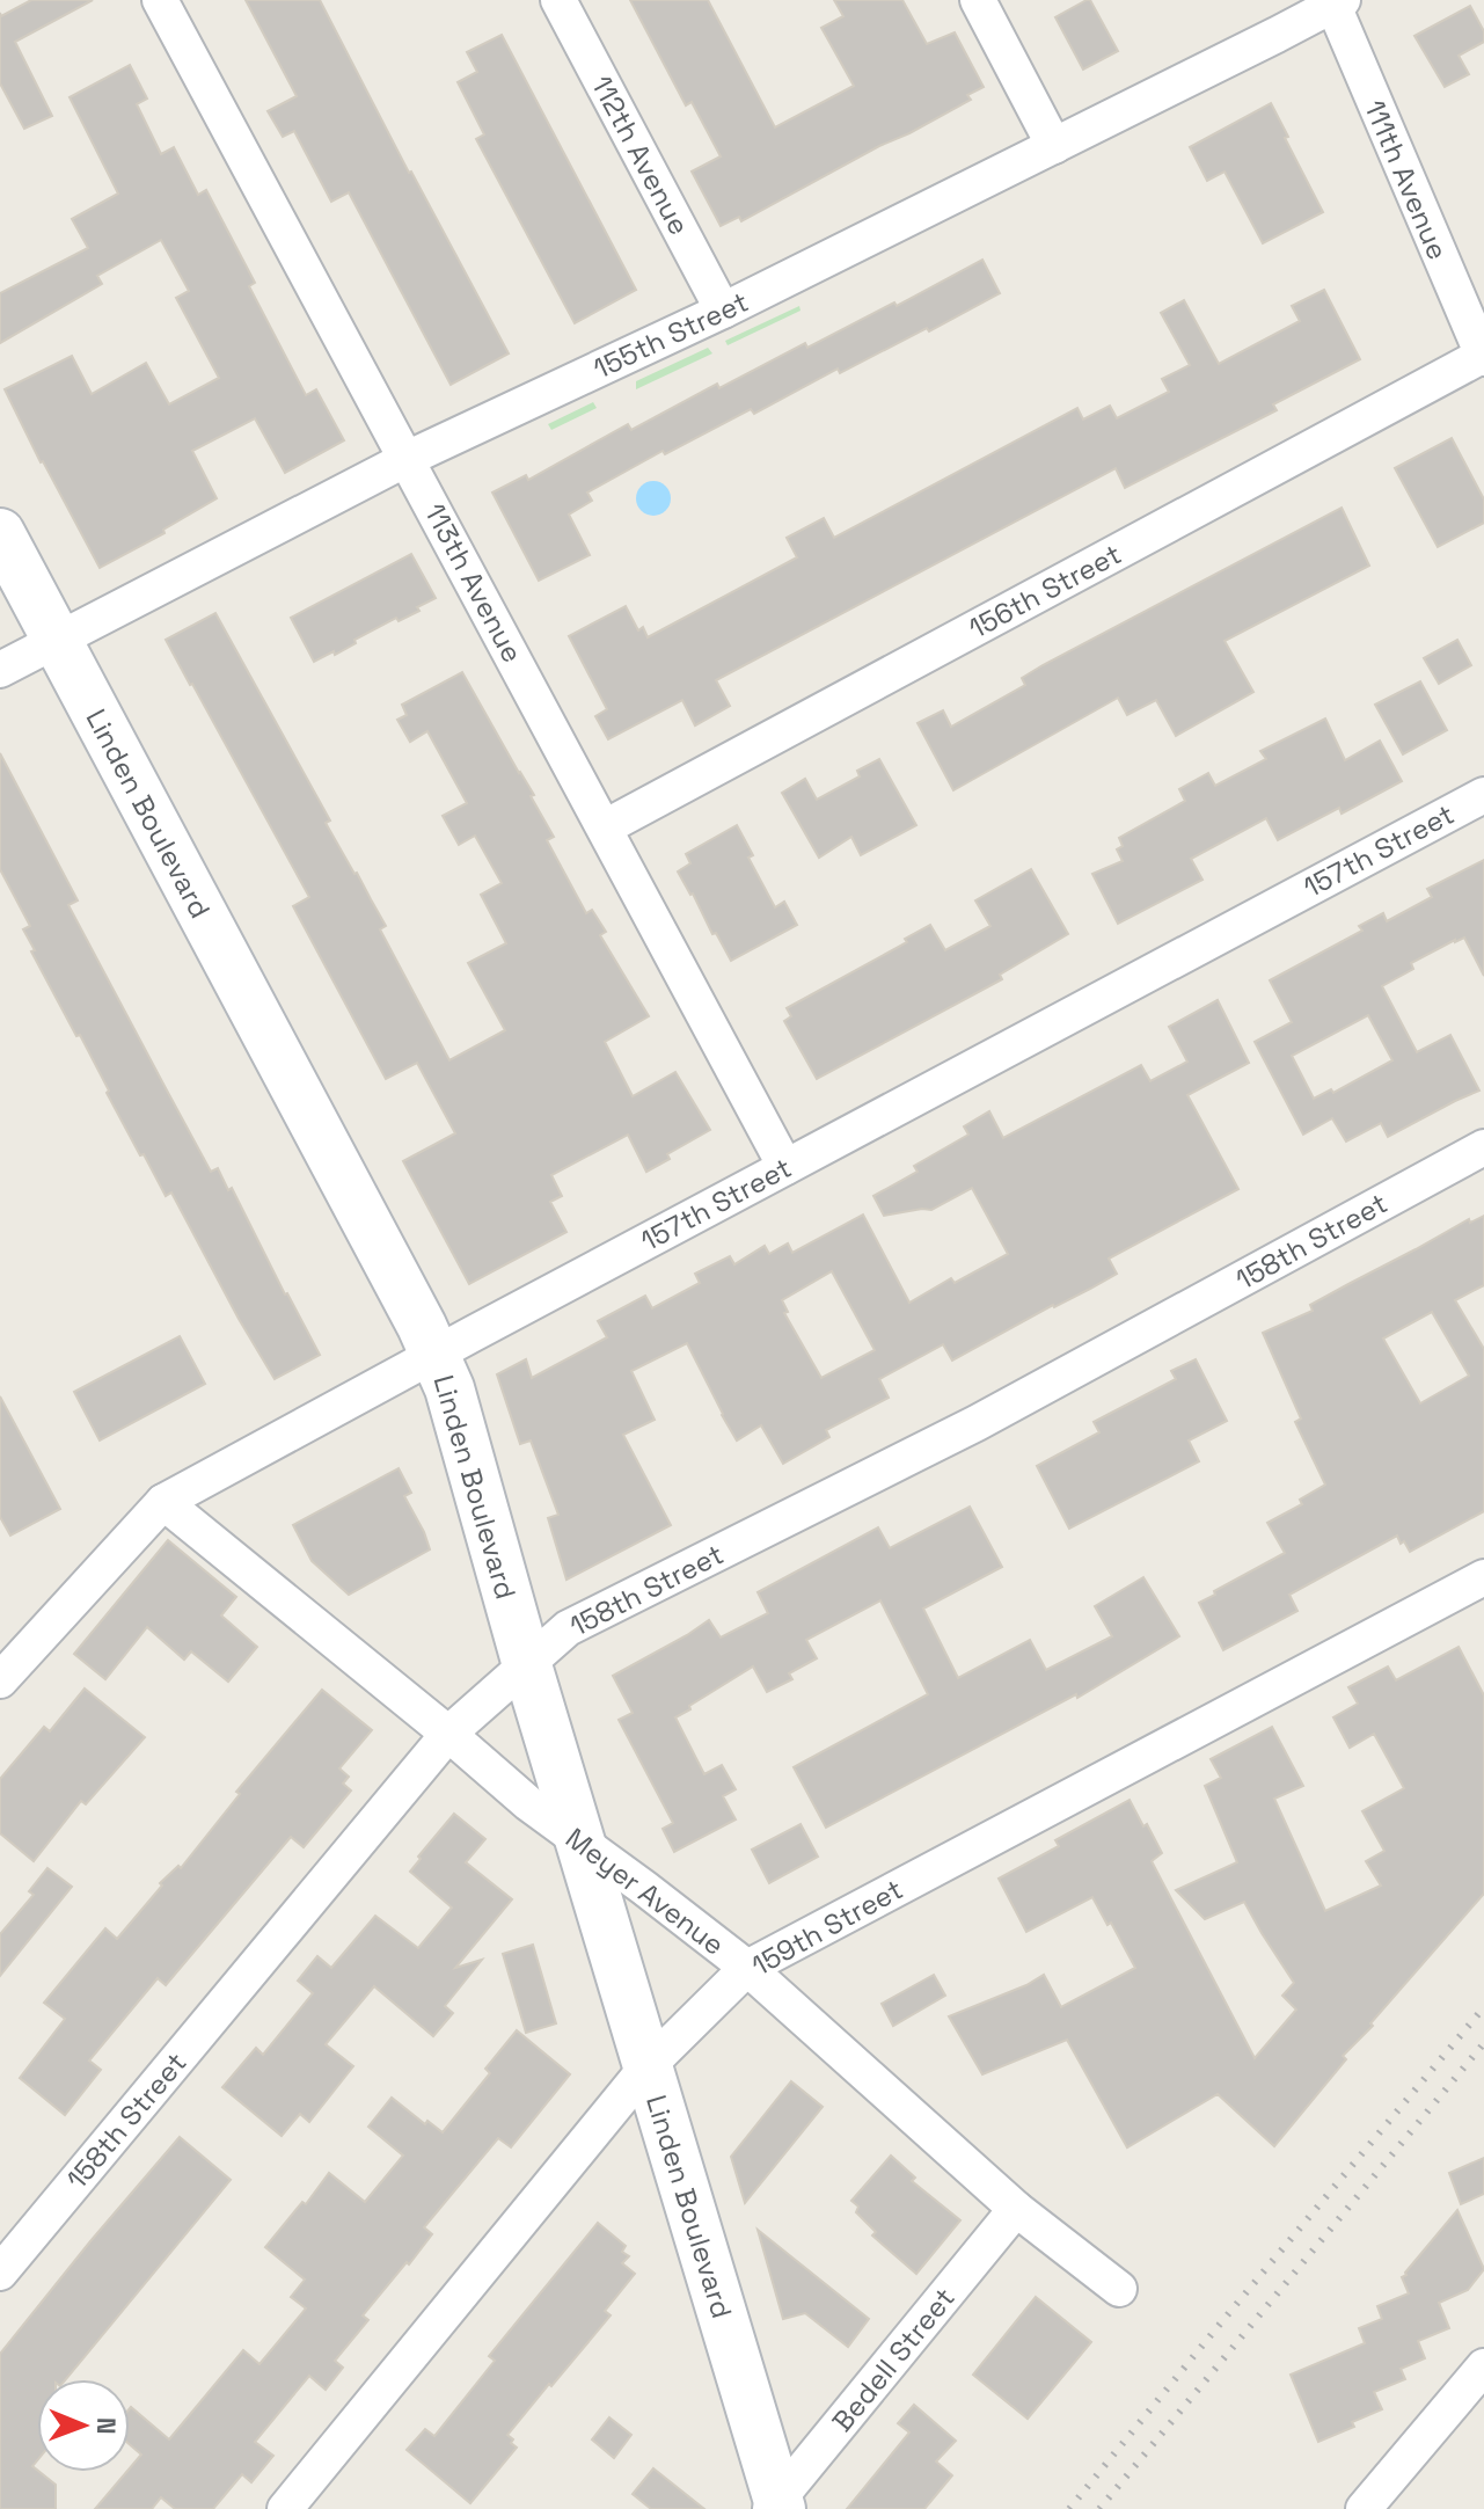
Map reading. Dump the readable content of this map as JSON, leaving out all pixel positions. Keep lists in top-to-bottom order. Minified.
{"streets":{"main road":["Linden Boulevard"],"street":["112th Avenue","111th Avenue","155th Street","113th Avenue","156th Street","157th Street","158th Street","Meyer Avenue","159th Street","Bedell Street"]},"crossings":[["112th Avenue","155th Street"],["111th Avenue","155th Street"],["111th Avenue","156th Street"],["155th Street","113th Avenue"],["155th Street","Linden Boulevard"],["113th Avenue","156th Street"],["113th Avenue","157th Street"],["Linden Boulevard","157th Street"],["Linden Boulevard","158th Street"],["Linden Boulevard","Meyer Avenue"],["Linden Boulevard","159th Street"],["Linden Boulevard","Bedell Street"],["157th Street","Meyer Avenue"],["158th Street","Meyer Avenue"],["Meyer Avenue","159th Street"],["Meyer Avenue","Bedell Street"]],"north":"right"}
